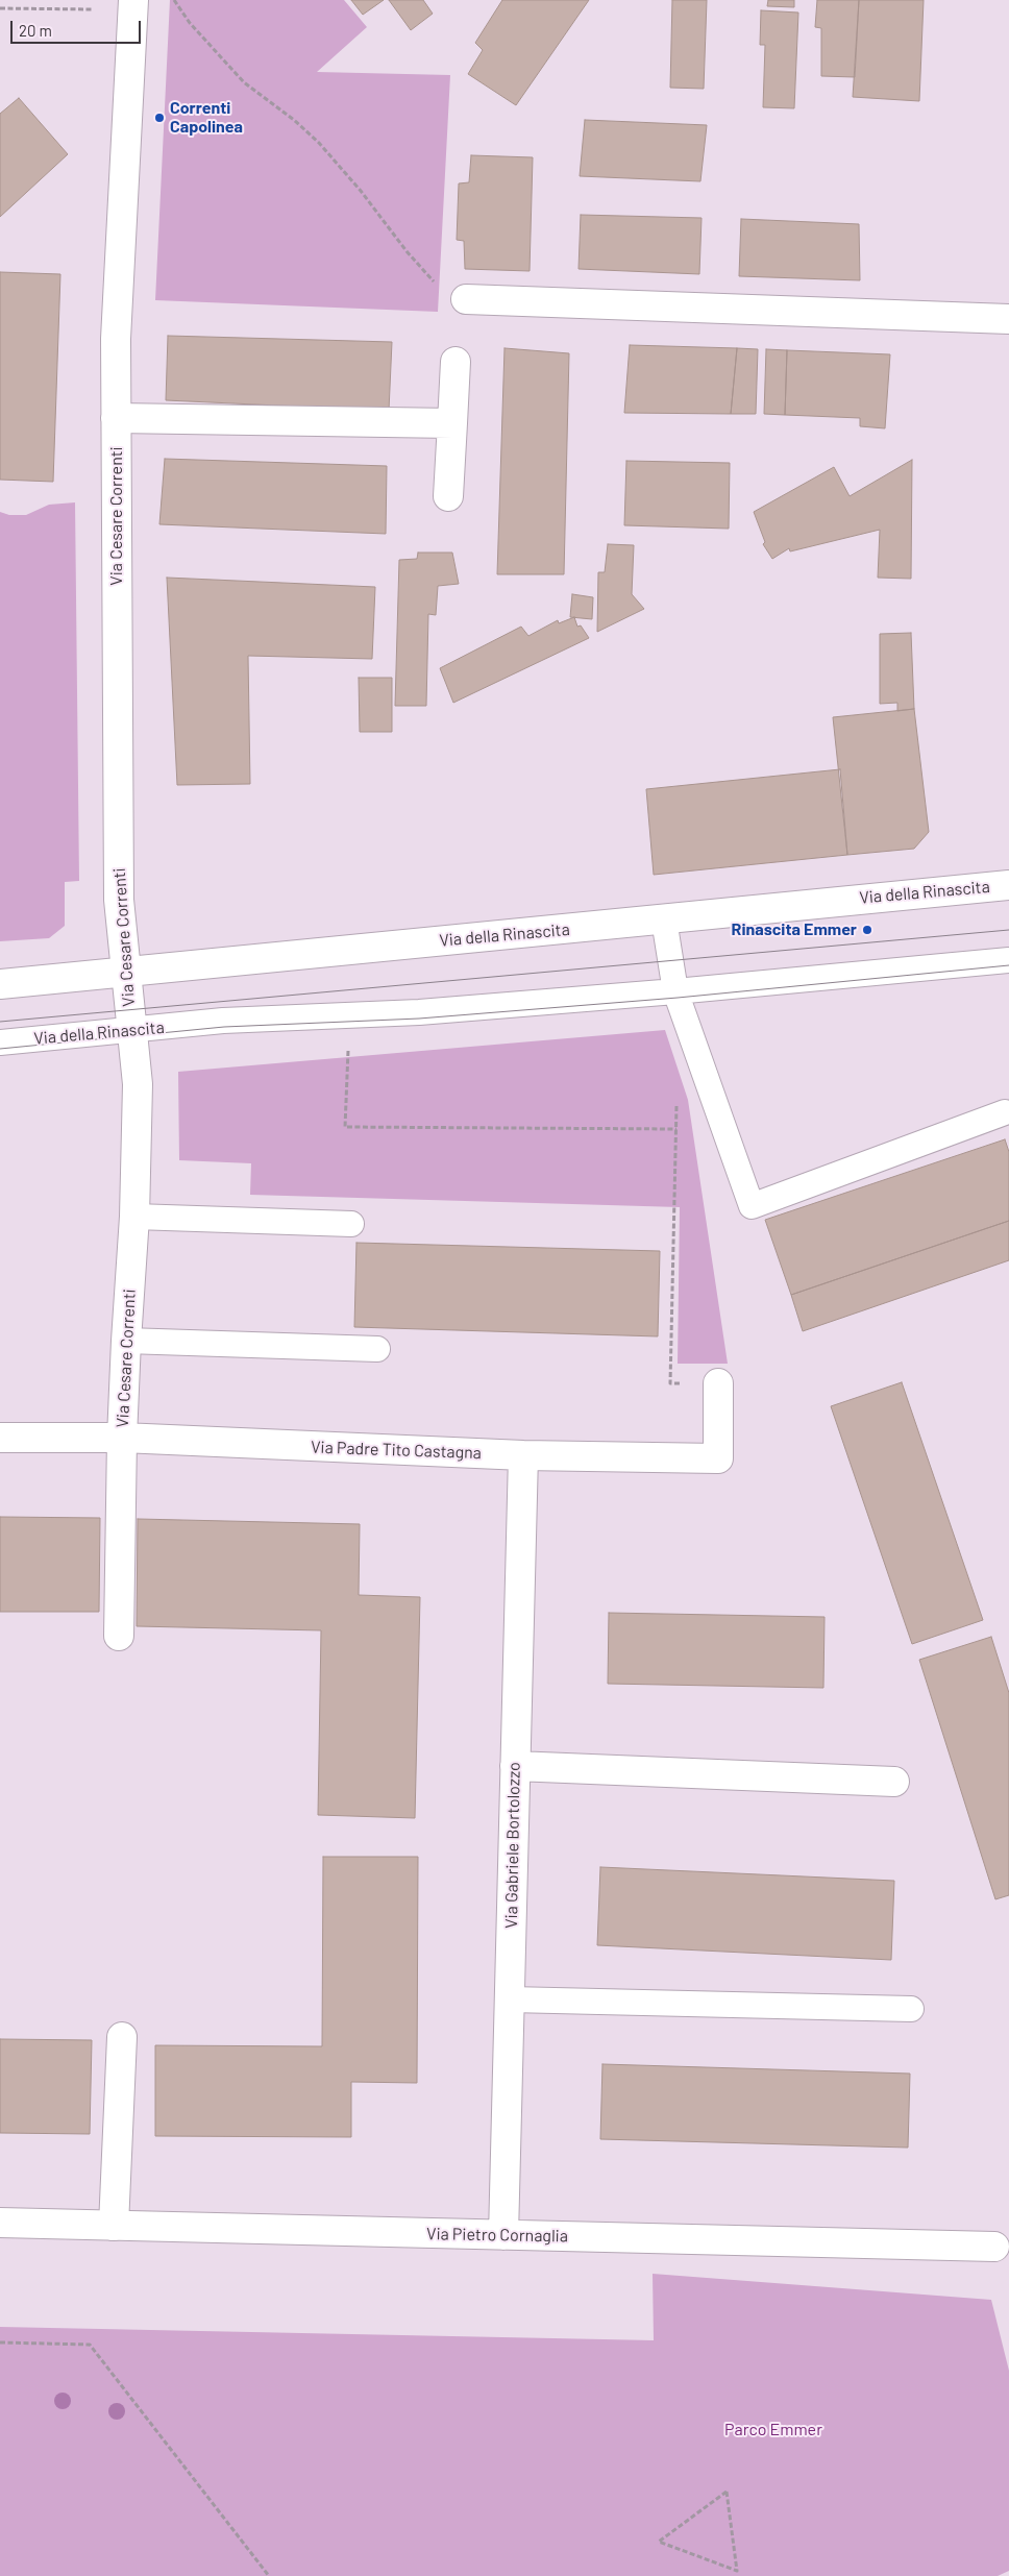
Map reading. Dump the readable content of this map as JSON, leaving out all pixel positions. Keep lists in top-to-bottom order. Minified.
{"streets":{"street":["Via Cesare Correnti","Via della Rinascita","Via Padre Tito Castagna","Via Gabriele Bortolozzo","Via Pietro Cornaglia"]},"crossings":[["Via Cesare Correnti","Via della Rinascita"],["Via Cesare Correnti","Via Padre Tito Castagna"],["Via Padre Tito Castagna","Via Gabriele Bortolozzo"],["Via Gabriele Bortolozzo","Via Pietro Cornaglia"]],"parks":["Parco Emmer"],"places":["Correnti Capolinea","Rinascita Emmer"],"scale_bar":"20 m"}
